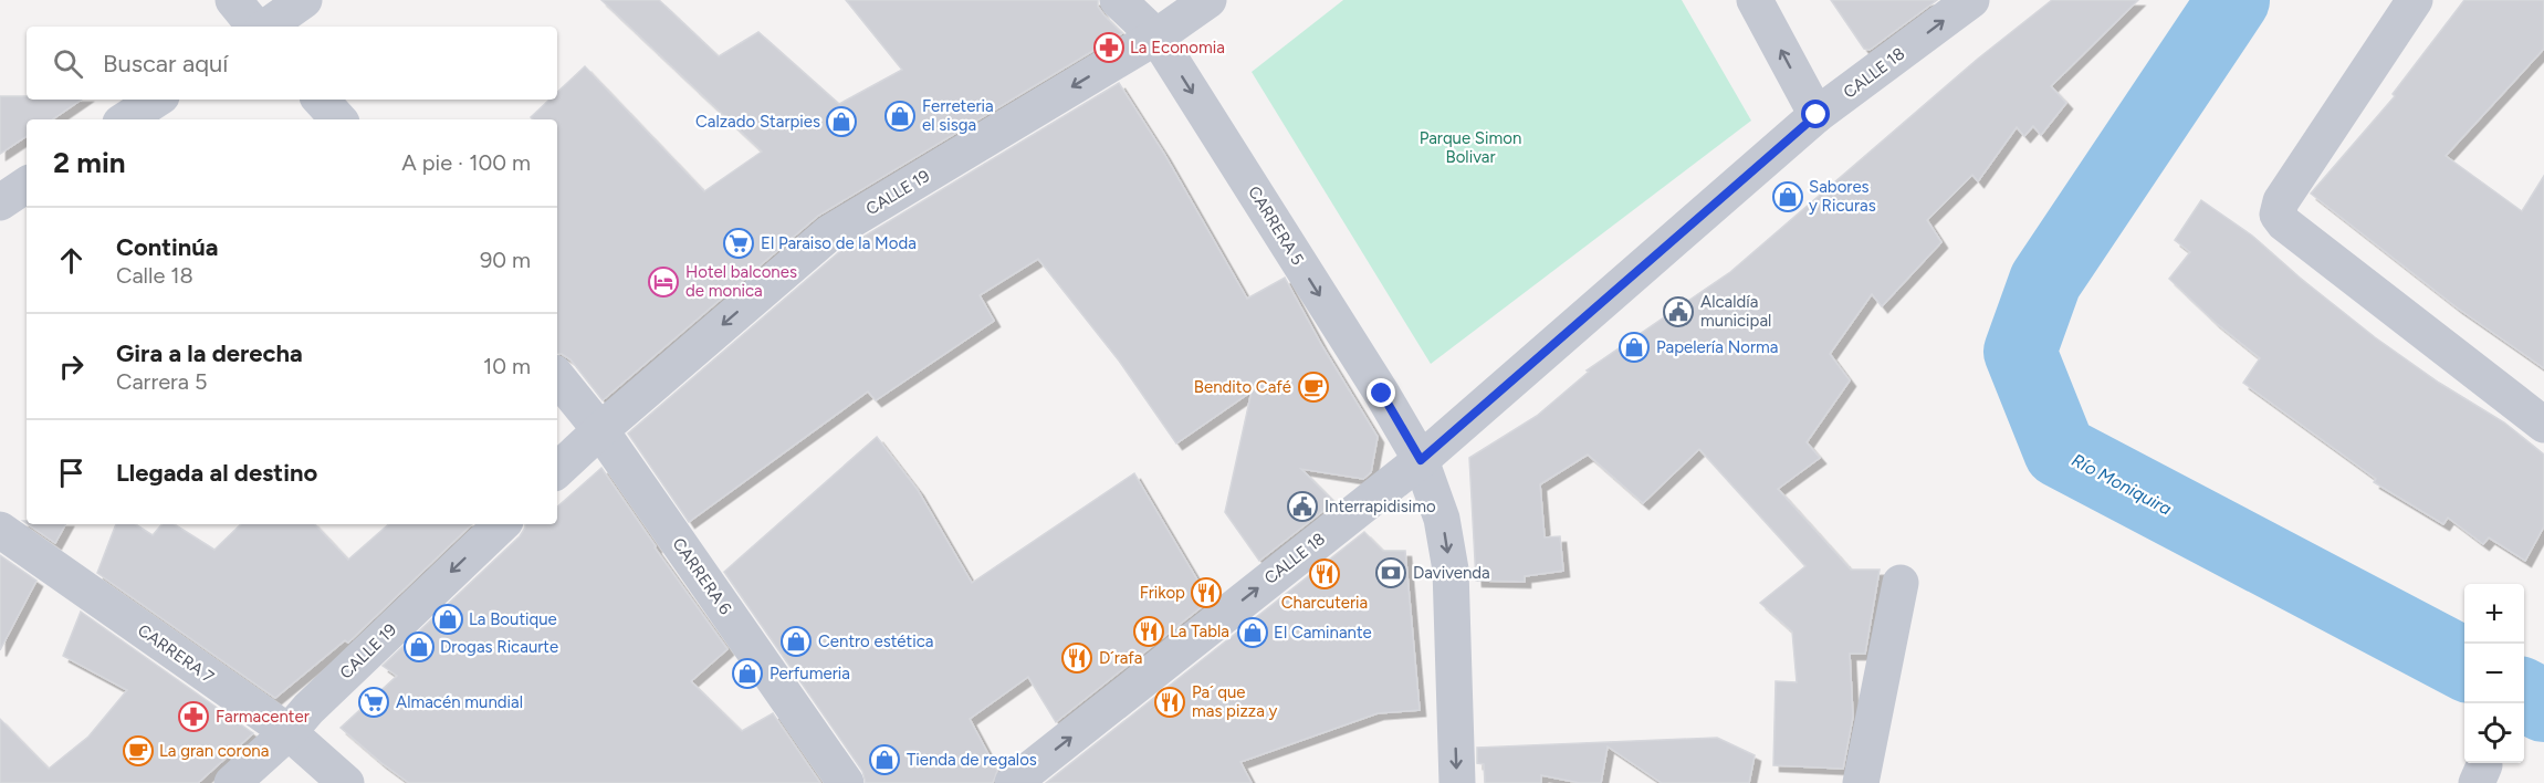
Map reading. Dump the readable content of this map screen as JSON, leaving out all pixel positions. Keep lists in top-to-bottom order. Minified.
{"streets":{"street":["CALLE 18","CALLE 19","CARRERA 5","CARRERA 6","CARRERA 7"]},"crossings":[["CALLE 18","CARRERA 5"],["CALLE 19","CARRERA 5"],["CALLE 19","CARRERA 6"],["CALLE 19","CARRERA 7"]],"one_way":["CALLE 18","CALLE 19","CARRERA 5"],"water":["Río Moniquira"],"parks":["Parque Simon Bolivar"],"places":{"pharmacy":["La Economia","Farmacenter"],"shop":["Ferreteria el sisga","Calzado Starpies","Sabores y Ricuras","Papelería Norma","La Boutique","El Caminante","Centro estética","Drogas Ricaurte","Perfumeria","Tienda de regalos"],"supermarket":["El Paraiso de la Moda","Almacén mundial"],"hotel":["Hotel balcones de monica"],"public building":["Alcaldía municipal","Interrapidisimo"],"cafe":["Bendito Café","La gran corona"],"bank":["Davivenda"],"restaurant":["Charcuteria","Frikop","La Tabla","D´rafa","Pa´ que mas pizza y"]},"page":{"search":"Buscar aquí","heading":["2 min","A pie · 100 m"],"list":[["Continúa","Calle 18","90 m"],["Gira a la derecha","Carrera 5","10 m"],"Llegada al destino"],"map_buttons":["+","−"]}}
